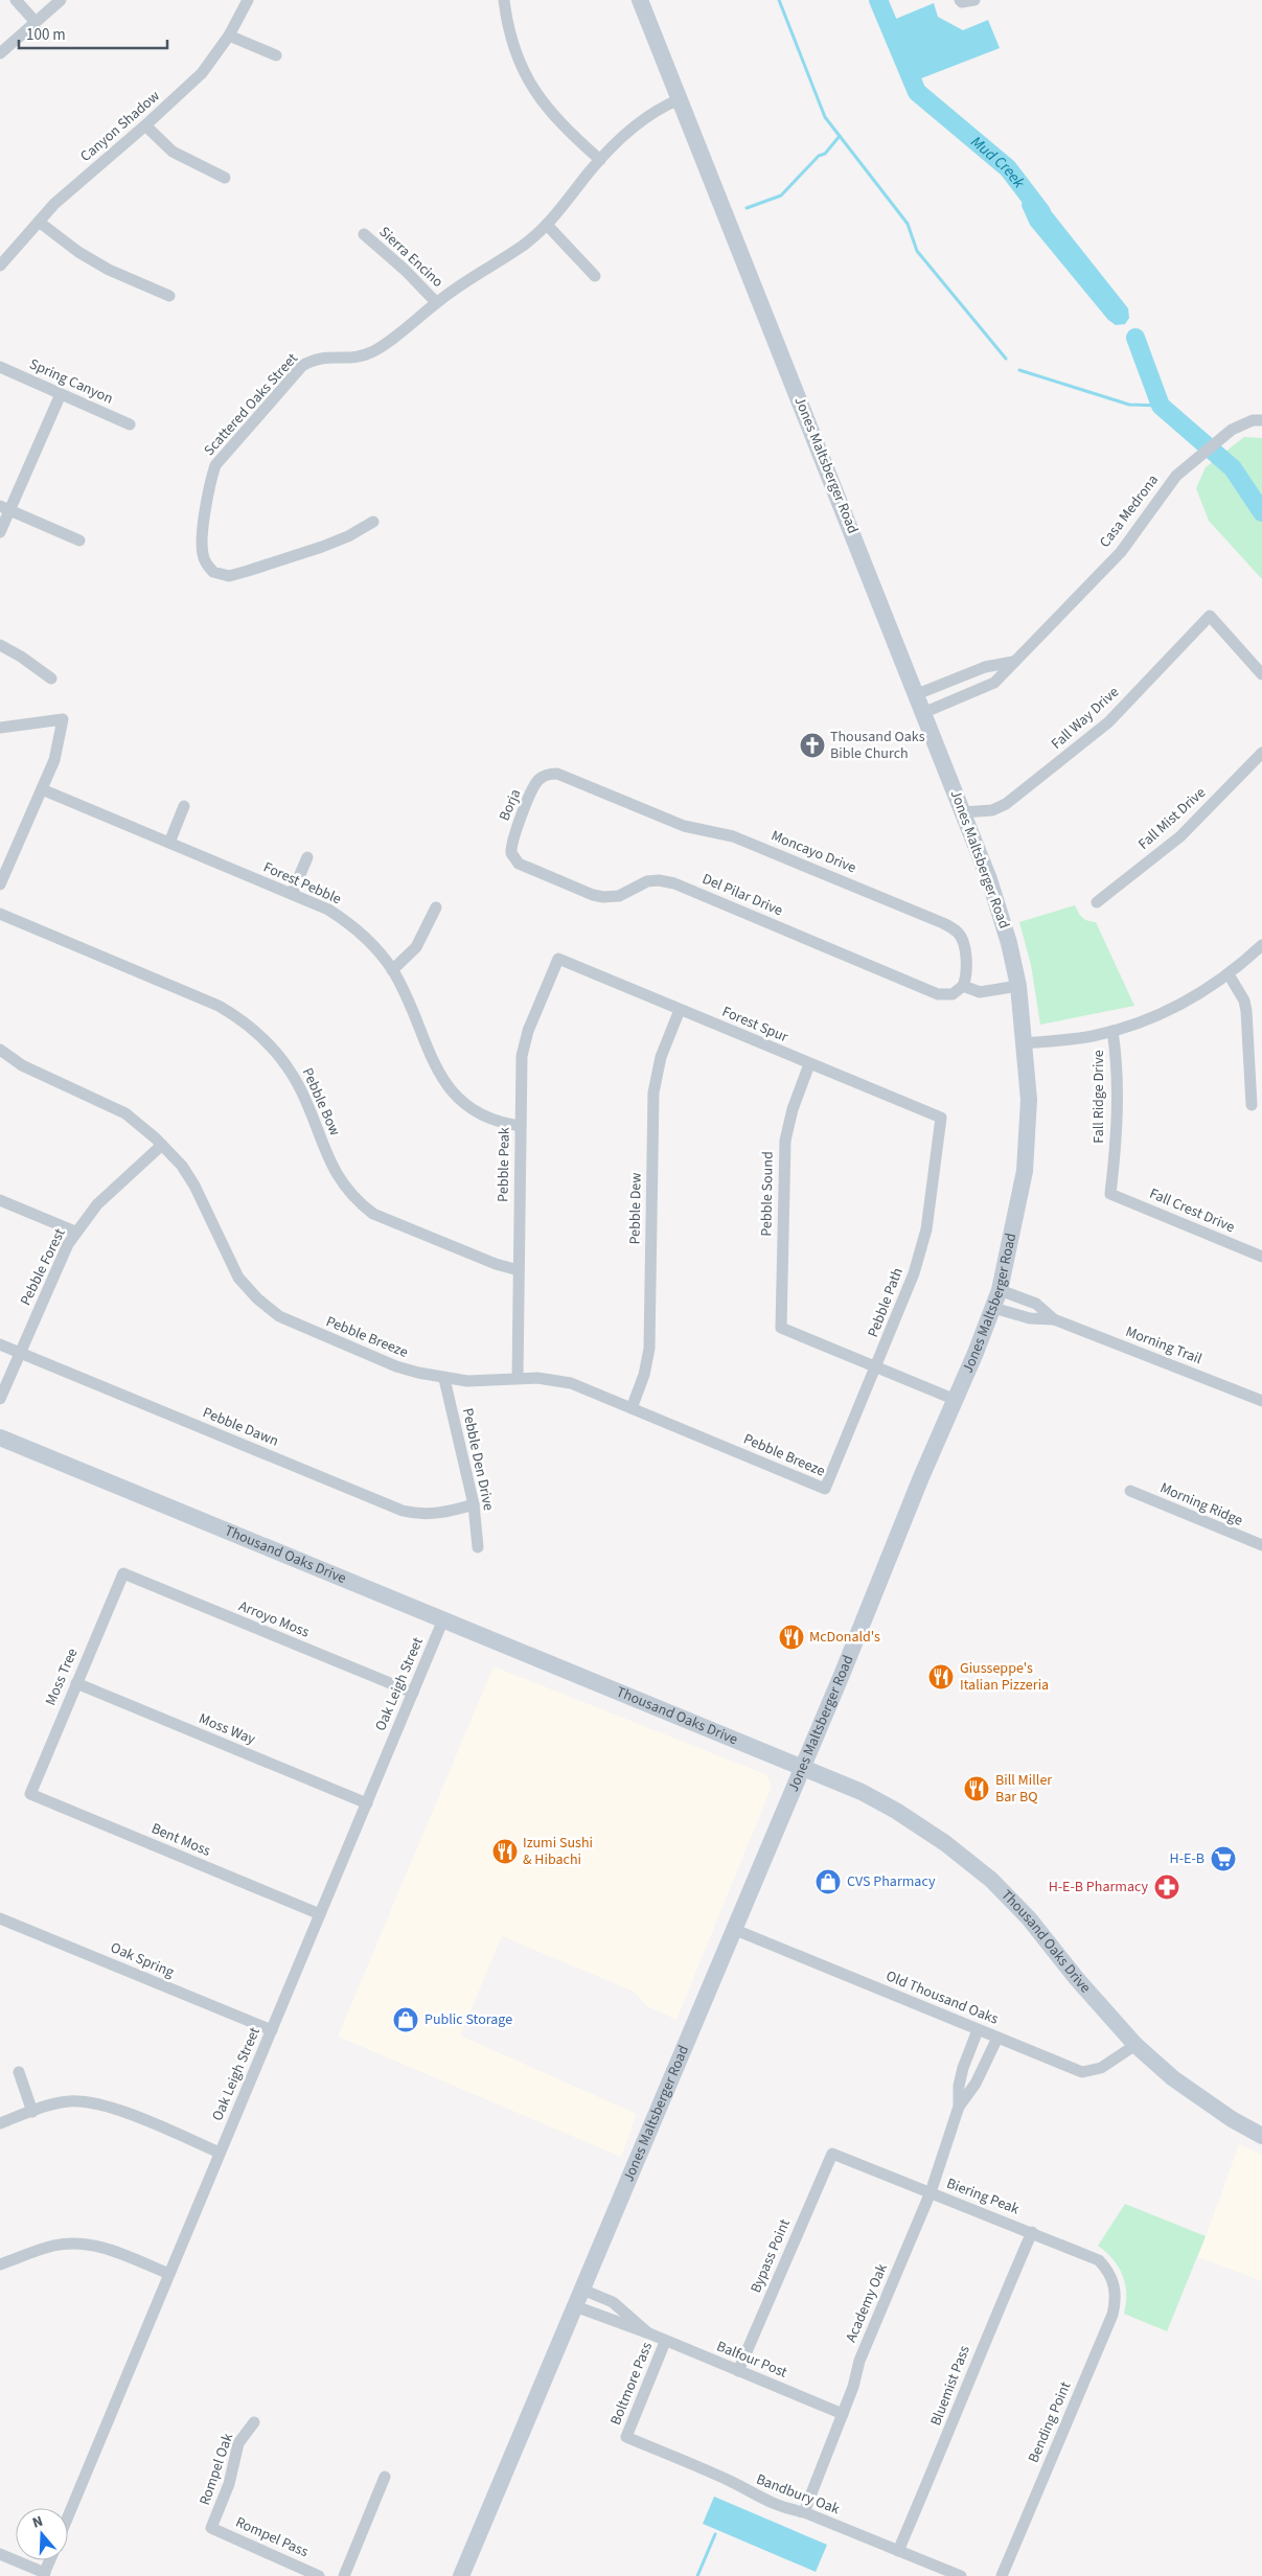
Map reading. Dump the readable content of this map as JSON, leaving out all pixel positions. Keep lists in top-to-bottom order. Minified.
{"streets":{"main road":["Jones Maltsberger Road","Thousand Oaks Drive"],"street":["Canyon Shadow","Sierra Encino","Spring Canyon","Scattered Oaks Street","Casa Medrona","Fall Way Drive","Borja","Fall Mist Drive","Moncayo Drive","Forest Pebble","Del Pilar Drive","Forest Spur","Fall Ridge Drive","Pebble Bow","Pebble Peak","Pebble Sound","Pebble Dew","Fall Crest Drive","Pebble Forest","Pebble Path","Pebble Breeze","Morning Trail","Pebble Dawn","Pebble Den Drive","Morning Ridge","Arroyo Moss","Moss Tree","Oak Leigh Street","Moss Way","Bent Moss","Oak Spring","Old Thousand Oaks","Biering Peak","Bypass Point","Academy Oak","Balfour Post","Boltmore Pass","Bluemist Pass","Bending Point","Rompel Oak","Bandbury Oak","Rompel Pass"]},"crossings":[["Sierra Encino","Scattered Oaks Street"],["Scattered Oaks Street","Jones Maltsberger Road"],["Jones Maltsberger Road","Casa Medrona"],["Jones Maltsberger Road","Fall Way Drive"],["Jones Maltsberger Road","Morning Trail"],["Jones Maltsberger Road","Thousand Oaks Drive"],["Jones Maltsberger Road","Old Thousand Oaks"],["Jones Maltsberger Road","Balfour Post"],["Borja","Moncayo Drive"],["Borja","Del Pilar Drive"],["Moncayo Drive","Del Pilar Drive"],["Forest Pebble","Pebble Peak"],["Forest Spur","Pebble Peak"],["Forest Spur","Pebble Sound"],["Forest Spur","Pebble Dew"],["Forest Spur","Pebble Path"],["Fall Ridge Drive","Fall Crest Drive"],["Pebble Bow","Pebble Peak"],["Pebble Peak","Pebble Breeze"],["Pebble Sound","Pebble Path"],["Pebble Dew","Pebble Breeze"],["Pebble Forest","Pebble Breeze"],["Pebble Forest","Pebble Dawn"],["Pebble Path","Pebble Breeze"],["Pebble Breeze","Pebble Den Drive"],["Pebble Dawn","Pebble Den Drive"],["Thousand Oaks Drive","Oak Leigh Street"],["Thousand Oaks Drive","Old Thousand Oaks"],["Arroyo Moss","Moss Tree"],["Arroyo Moss","Oak Leigh Street"],["Moss Tree","Moss Way"],["Moss Tree","Bent Moss"],["Oak Leigh Street","Moss Way"],["Oak Leigh Street","Bent Moss"],["Oak Leigh Street","Oak Spring"],["Old Thousand Oaks","Academy Oak"],["Biering Peak","Bypass Point"],["Biering Peak","Academy Oak"],["Biering Peak","Bluemist Pass"],["Biering Peak","Bending Point"],["Bypass Point","Balfour Post"],["Academy Oak","Balfour Post"],["Academy Oak","Bandbury Oak"],["Balfour Post","Boltmore Pass"],["Boltmore Pass","Bandbury Oak"],["Bluemist Pass","Bandbury Oak"],["Rompel Oak","Rompel Pass"]],"water":["Mud Creek"],"places":{"church":["Thousand Oaks Bible Church"],"restaurant":["McDonald's","Giusseppe's Italian Pizzeria","Bill Miller Bar BQ","Izumi Sushi & Hibachi"],"supermarket":["H-E-B"],"shop":["CVS Pharmacy","Public Storage"],"pharmacy":["H-E-B Pharmacy"]},"scale_bar":"100 m","north":"top"}
